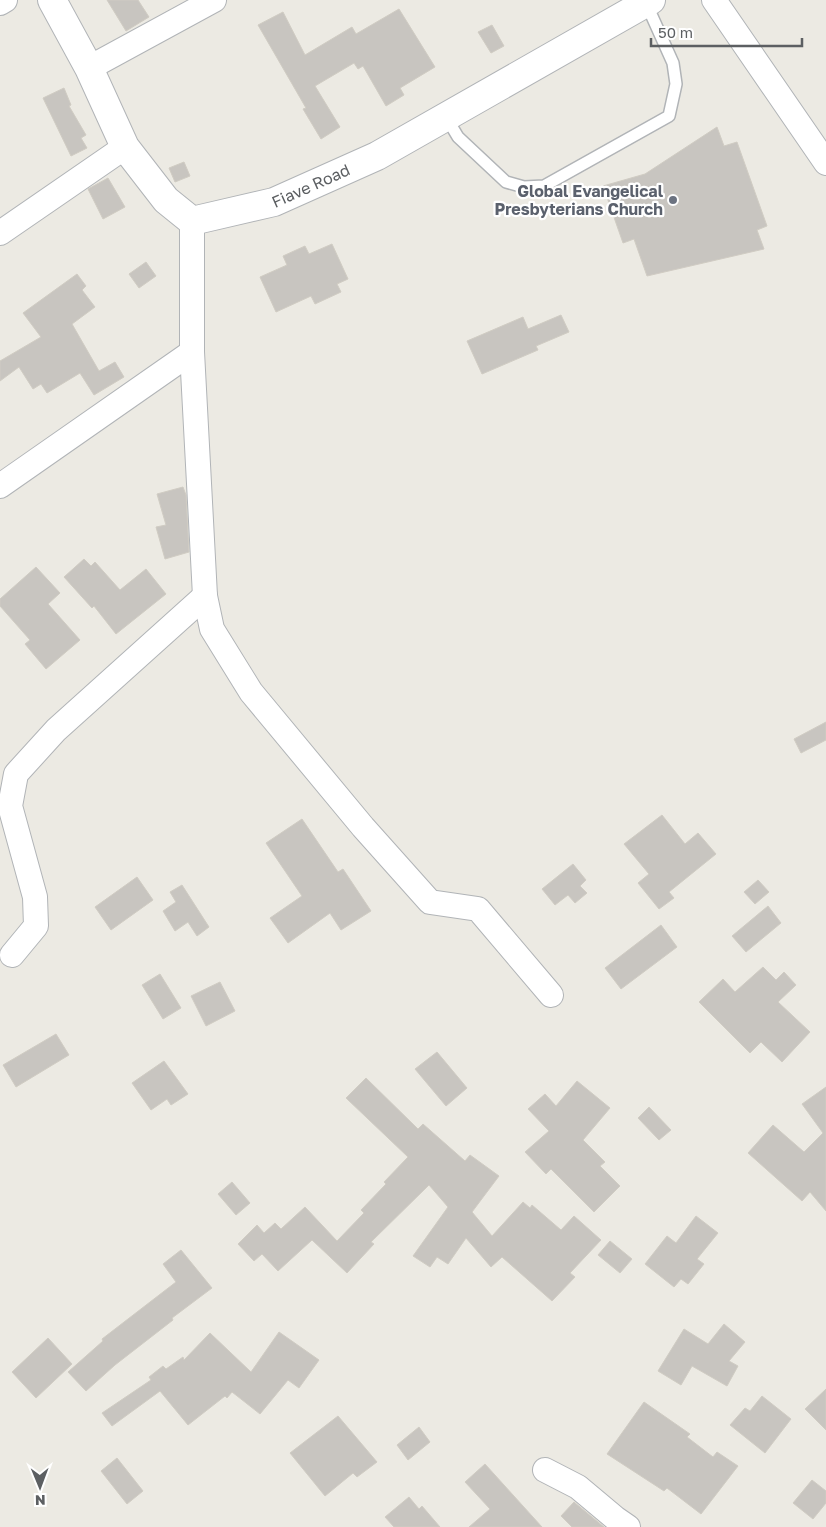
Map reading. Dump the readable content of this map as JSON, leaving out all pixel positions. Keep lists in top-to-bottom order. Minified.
{"streets":{"street":["Fiave Road"]},"places":["Global Evangelical Presbyterians Church"],"scale_bar":"50 m","north":"bottom"}
